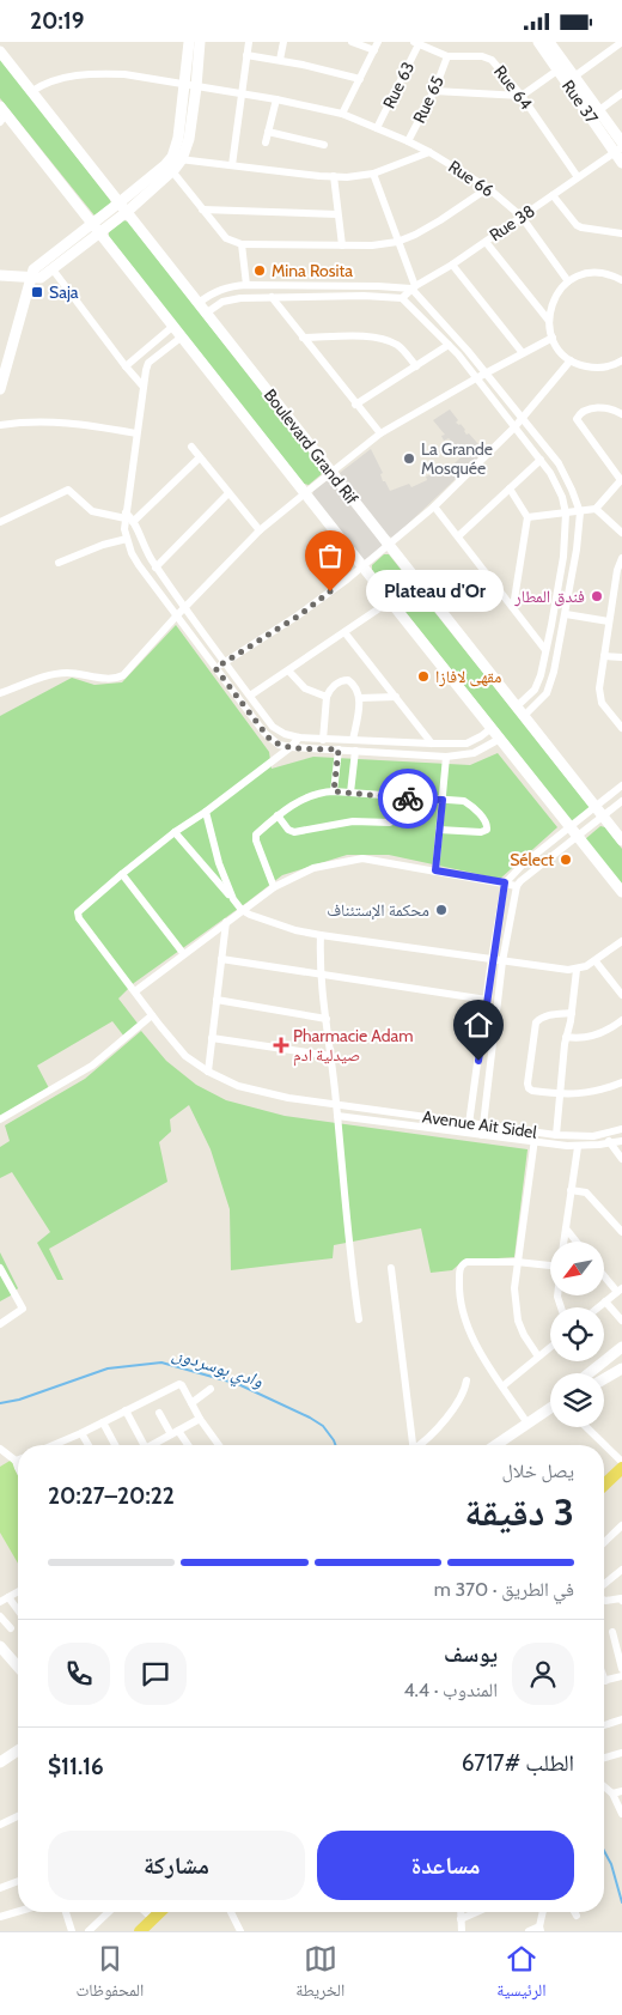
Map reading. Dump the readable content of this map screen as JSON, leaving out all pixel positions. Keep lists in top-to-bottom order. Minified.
{"streets":{"street":["Rue 63","Rue 64","Rue 65","Rue 37","Rue 66","Rue 38","Boulevard Grand Rif","Avenue Ait Sidel"]},"crossings":[["Rue 63","Rue 64"],["Rue 63","Rue 66"],["Rue 64","Rue 65"],["Rue 64","Rue 38"],["Rue 65","Rue 66"],["Rue 37","Rue 38"],["Rue 66","Rue 38"],["Rue 66","Boulevard Grand Rif"]],"water":["وادي بوسردون"],"places":{"other":["Mina Rosita","La Grande Mosquée","Plateau d'Or","فندق المطار","مقهى لافازا","Sélect","محكمة الإستئناف"],"transit":["Saja"],"health":["Pharmacie Adam صيدلية ادم"]},"north":"bottom left","page":{"status":"20:19","bubble":"Plateau d'Or","heading":["3 دقيقة","يصل خلال","20:22–20:27"],"panel":["يوسف","المندوب · 4.4","الطلب #6717","$11.16"],"bar":"في الطريق · 370 m","buttons":["مساعدة","مشاركة"],"tabs":["الرئيسية","الخريطة","المحفوظات"]}}
